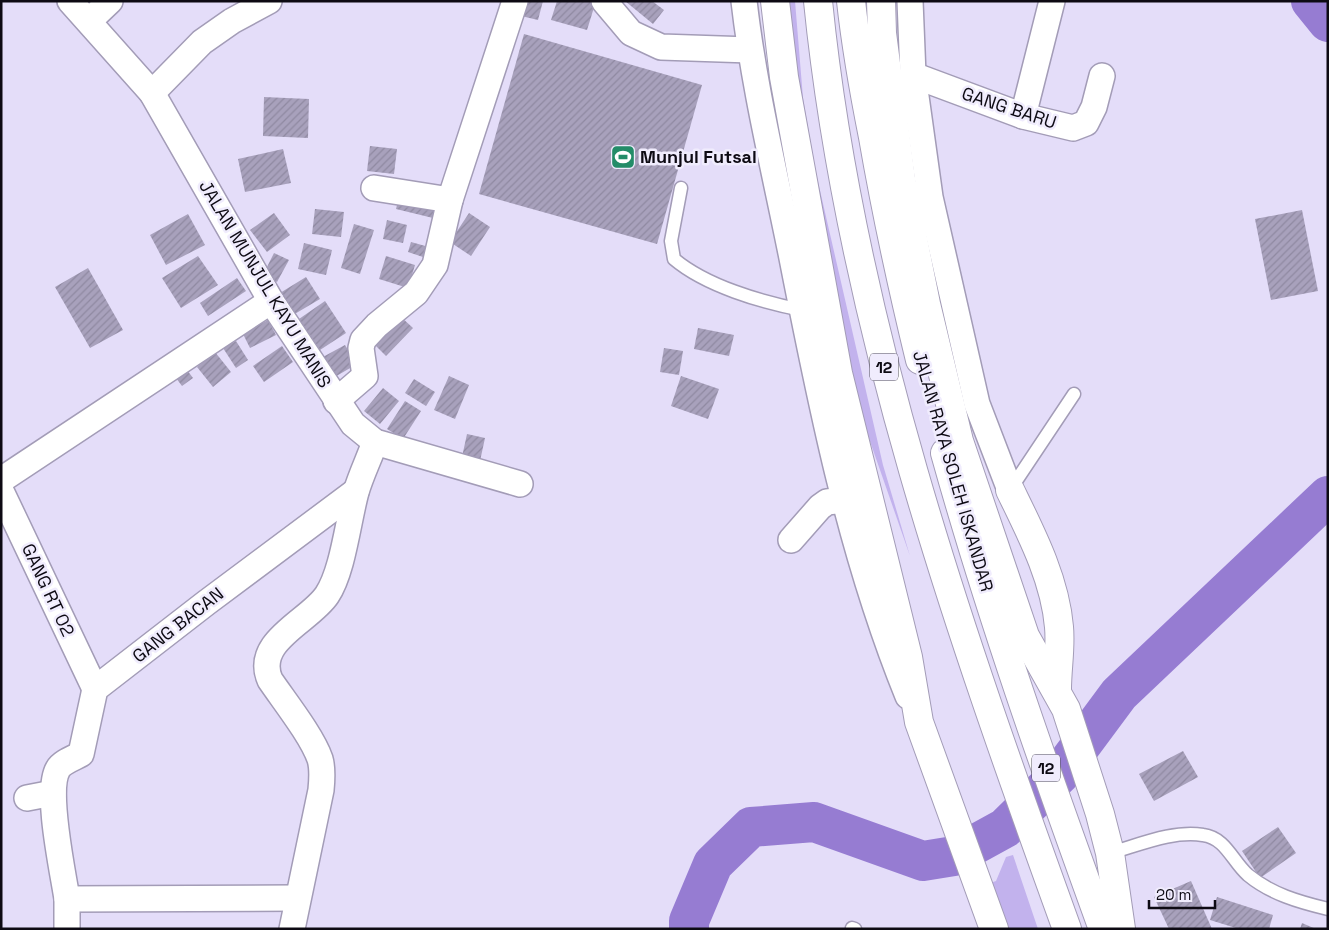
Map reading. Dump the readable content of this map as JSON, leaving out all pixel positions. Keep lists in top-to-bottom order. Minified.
{"streets":{"highway":["12","JALAN RAYA SOLEH ISKANDAR"],"street":["GANG BARU","JALAN MUNJUL KAYU MANIS","GANG RT 02","GANG BACAN"]},"crossings":[["GANG RT 02","GANG BACAN"]],"places":{"sports":["Munjul Futsal"]},"scale_bar":"20 m"}
